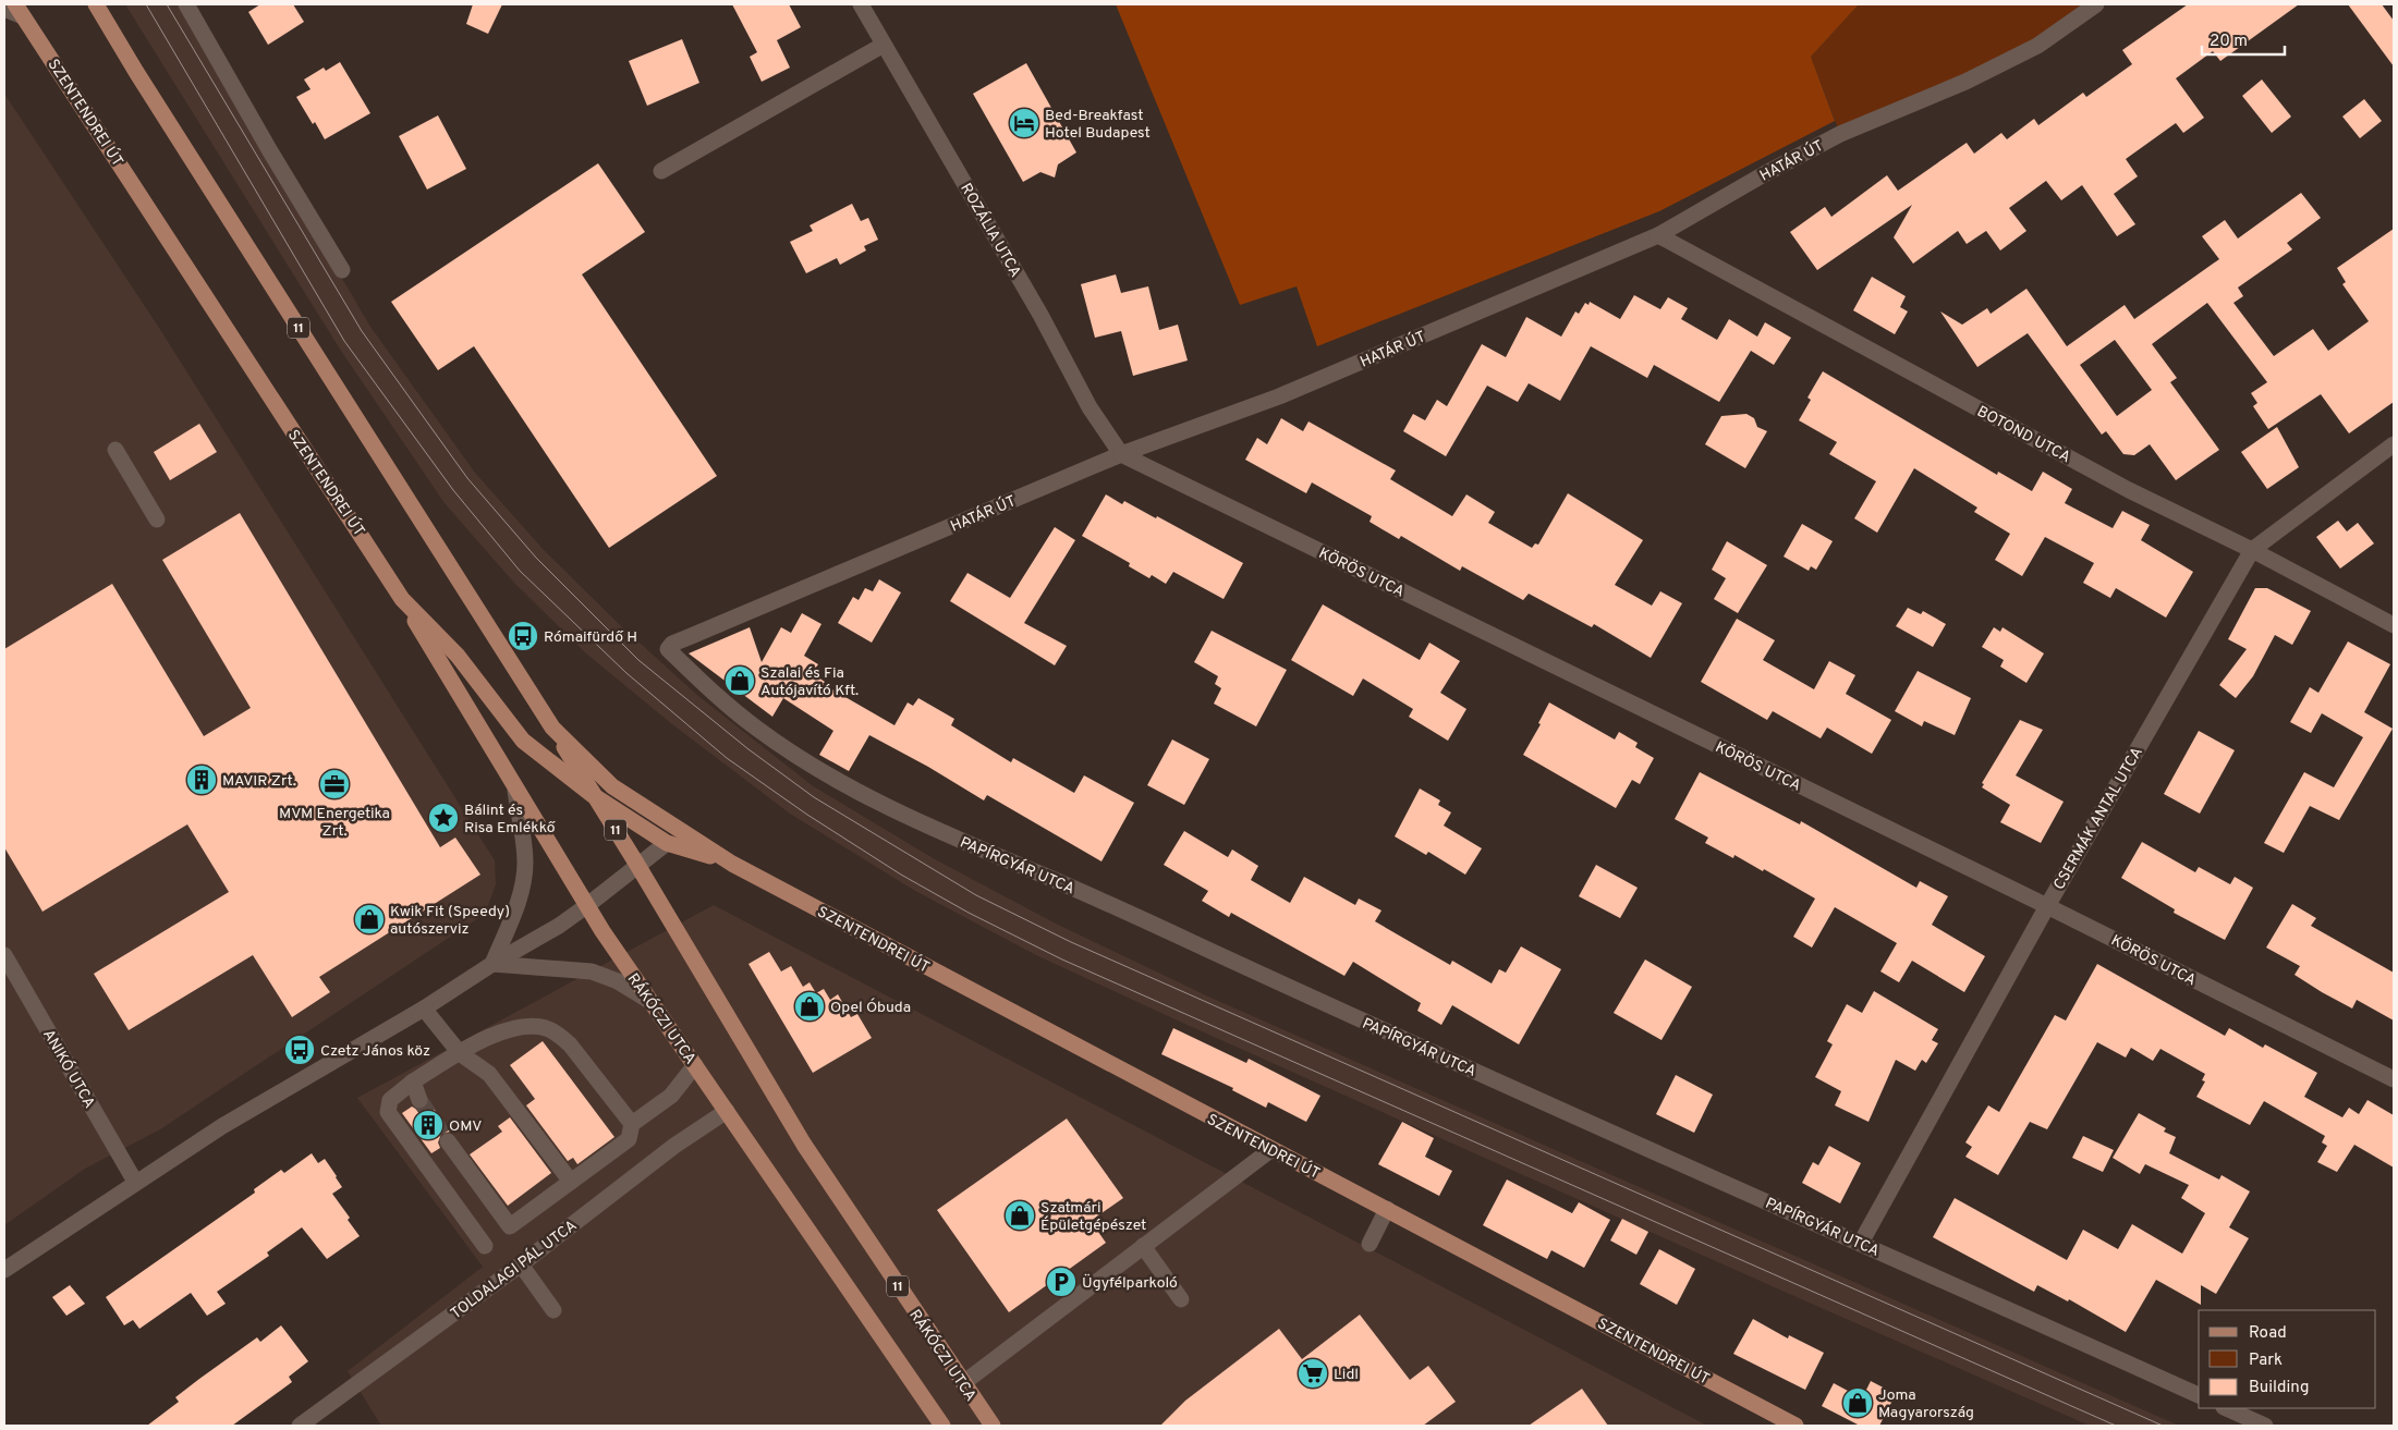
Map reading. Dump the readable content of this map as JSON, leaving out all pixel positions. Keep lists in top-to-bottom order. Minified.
{"streets":{"main road":["SZENTENDREI ÚT","11","RÁKÓCZI UTCA"],"street":["HATÁR ÚT","ROZÁLIA UTCA","BOTOND UTCA","KÖRÖS UTCA","CSERMÁK ANTAL UTCA","PAPÍRGYÁR UTCA","ANIKÓ UTCA","TOLDALAGI PÁL UTCA"]},"crossings":[["SZENTENDREI ÚT","RÁKÓCZI UTCA"],["HATÁR ÚT","ROZÁLIA UTCA"],["HATÁR ÚT","BOTOND UTCA"],["HATÁR ÚT","KÖRÖS UTCA"],["HATÁR ÚT","PAPÍRGYÁR UTCA"],["ROZÁLIA UTCA","KÖRÖS UTCA"],["BOTOND UTCA","CSERMÁK ANTAL UTCA"],["KÖRÖS UTCA","CSERMÁK ANTAL UTCA"],["CSERMÁK ANTAL UTCA","PAPÍRGYÁR UTCA"],["RÁKÓCZI UTCA","TOLDALAGI PÁL UTCA"]],"places":{"hotel":["Bed-Breakfast Hotel Budapest"],"bus stop":["Rómaifürdő H","Czetz János köz"],"shop":["Szalai és Fia Autójavító Kft.","Kwik Fit (Speedy) autószerviz","Opel Óbuda","Szatmári Épületgépészet","Joma Magyarország"],"building":["MAVIR Zrt.","OMV"],"office":["MVM Energetika Zrt."],"place":["Bálint és Risa Emlékkő"],"parking":["Ügyfélparkoló"],"supermarket":["Lidl"]},"legend":["Road","Park","Building"],"scale_bar":"20 m"}
